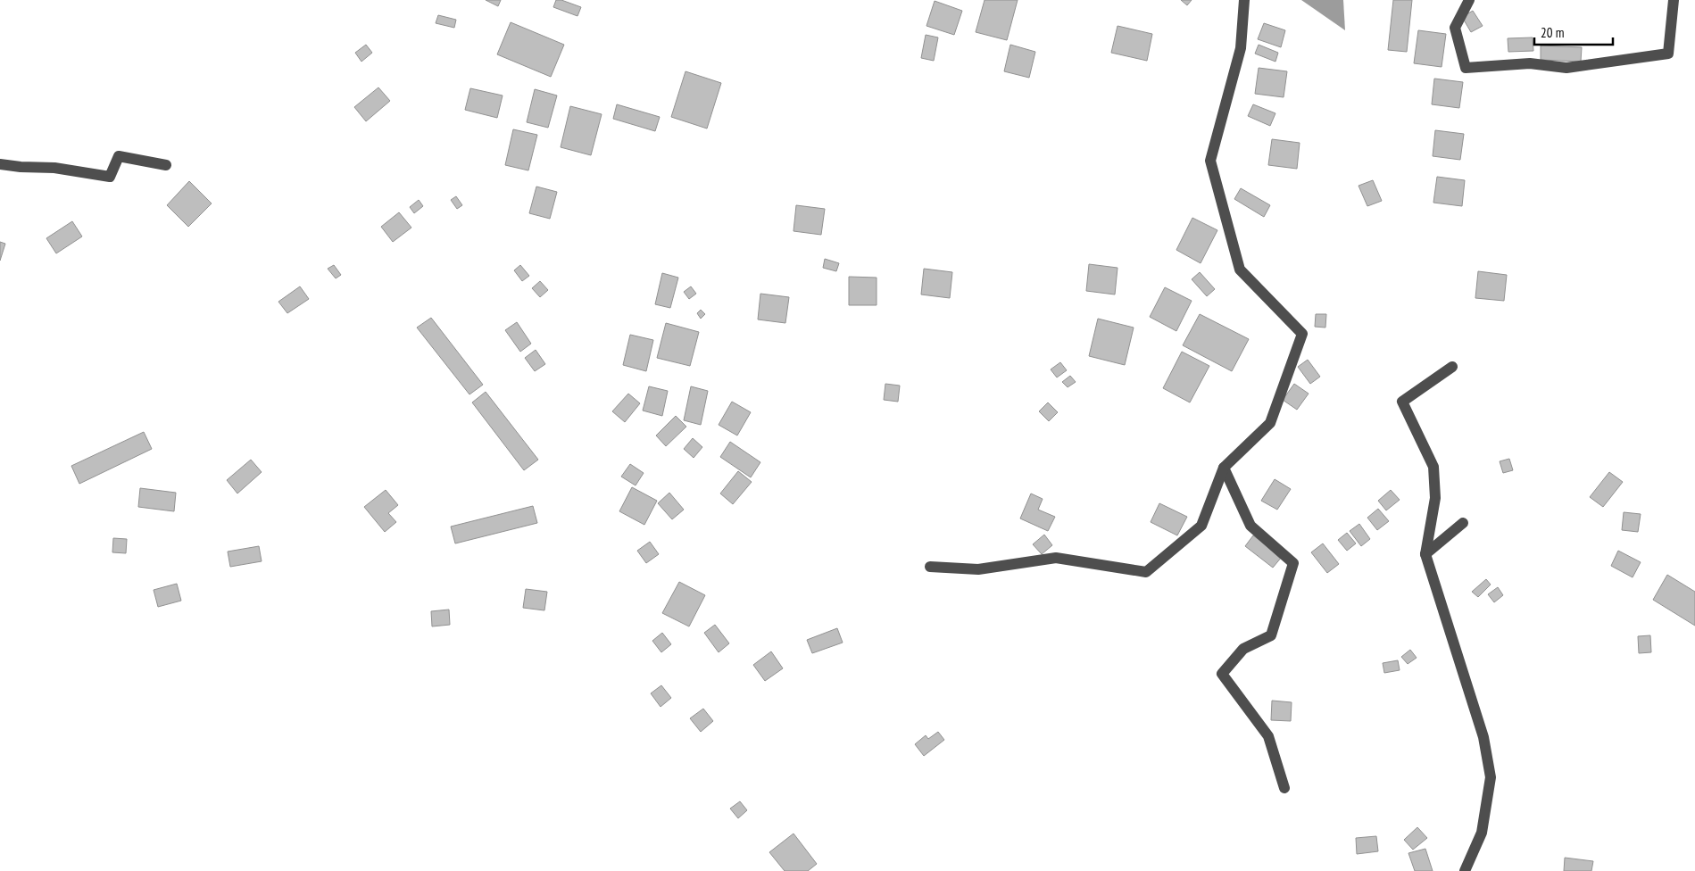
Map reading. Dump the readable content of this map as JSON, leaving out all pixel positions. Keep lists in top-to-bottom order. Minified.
{"scale_bar":"20 m"}
